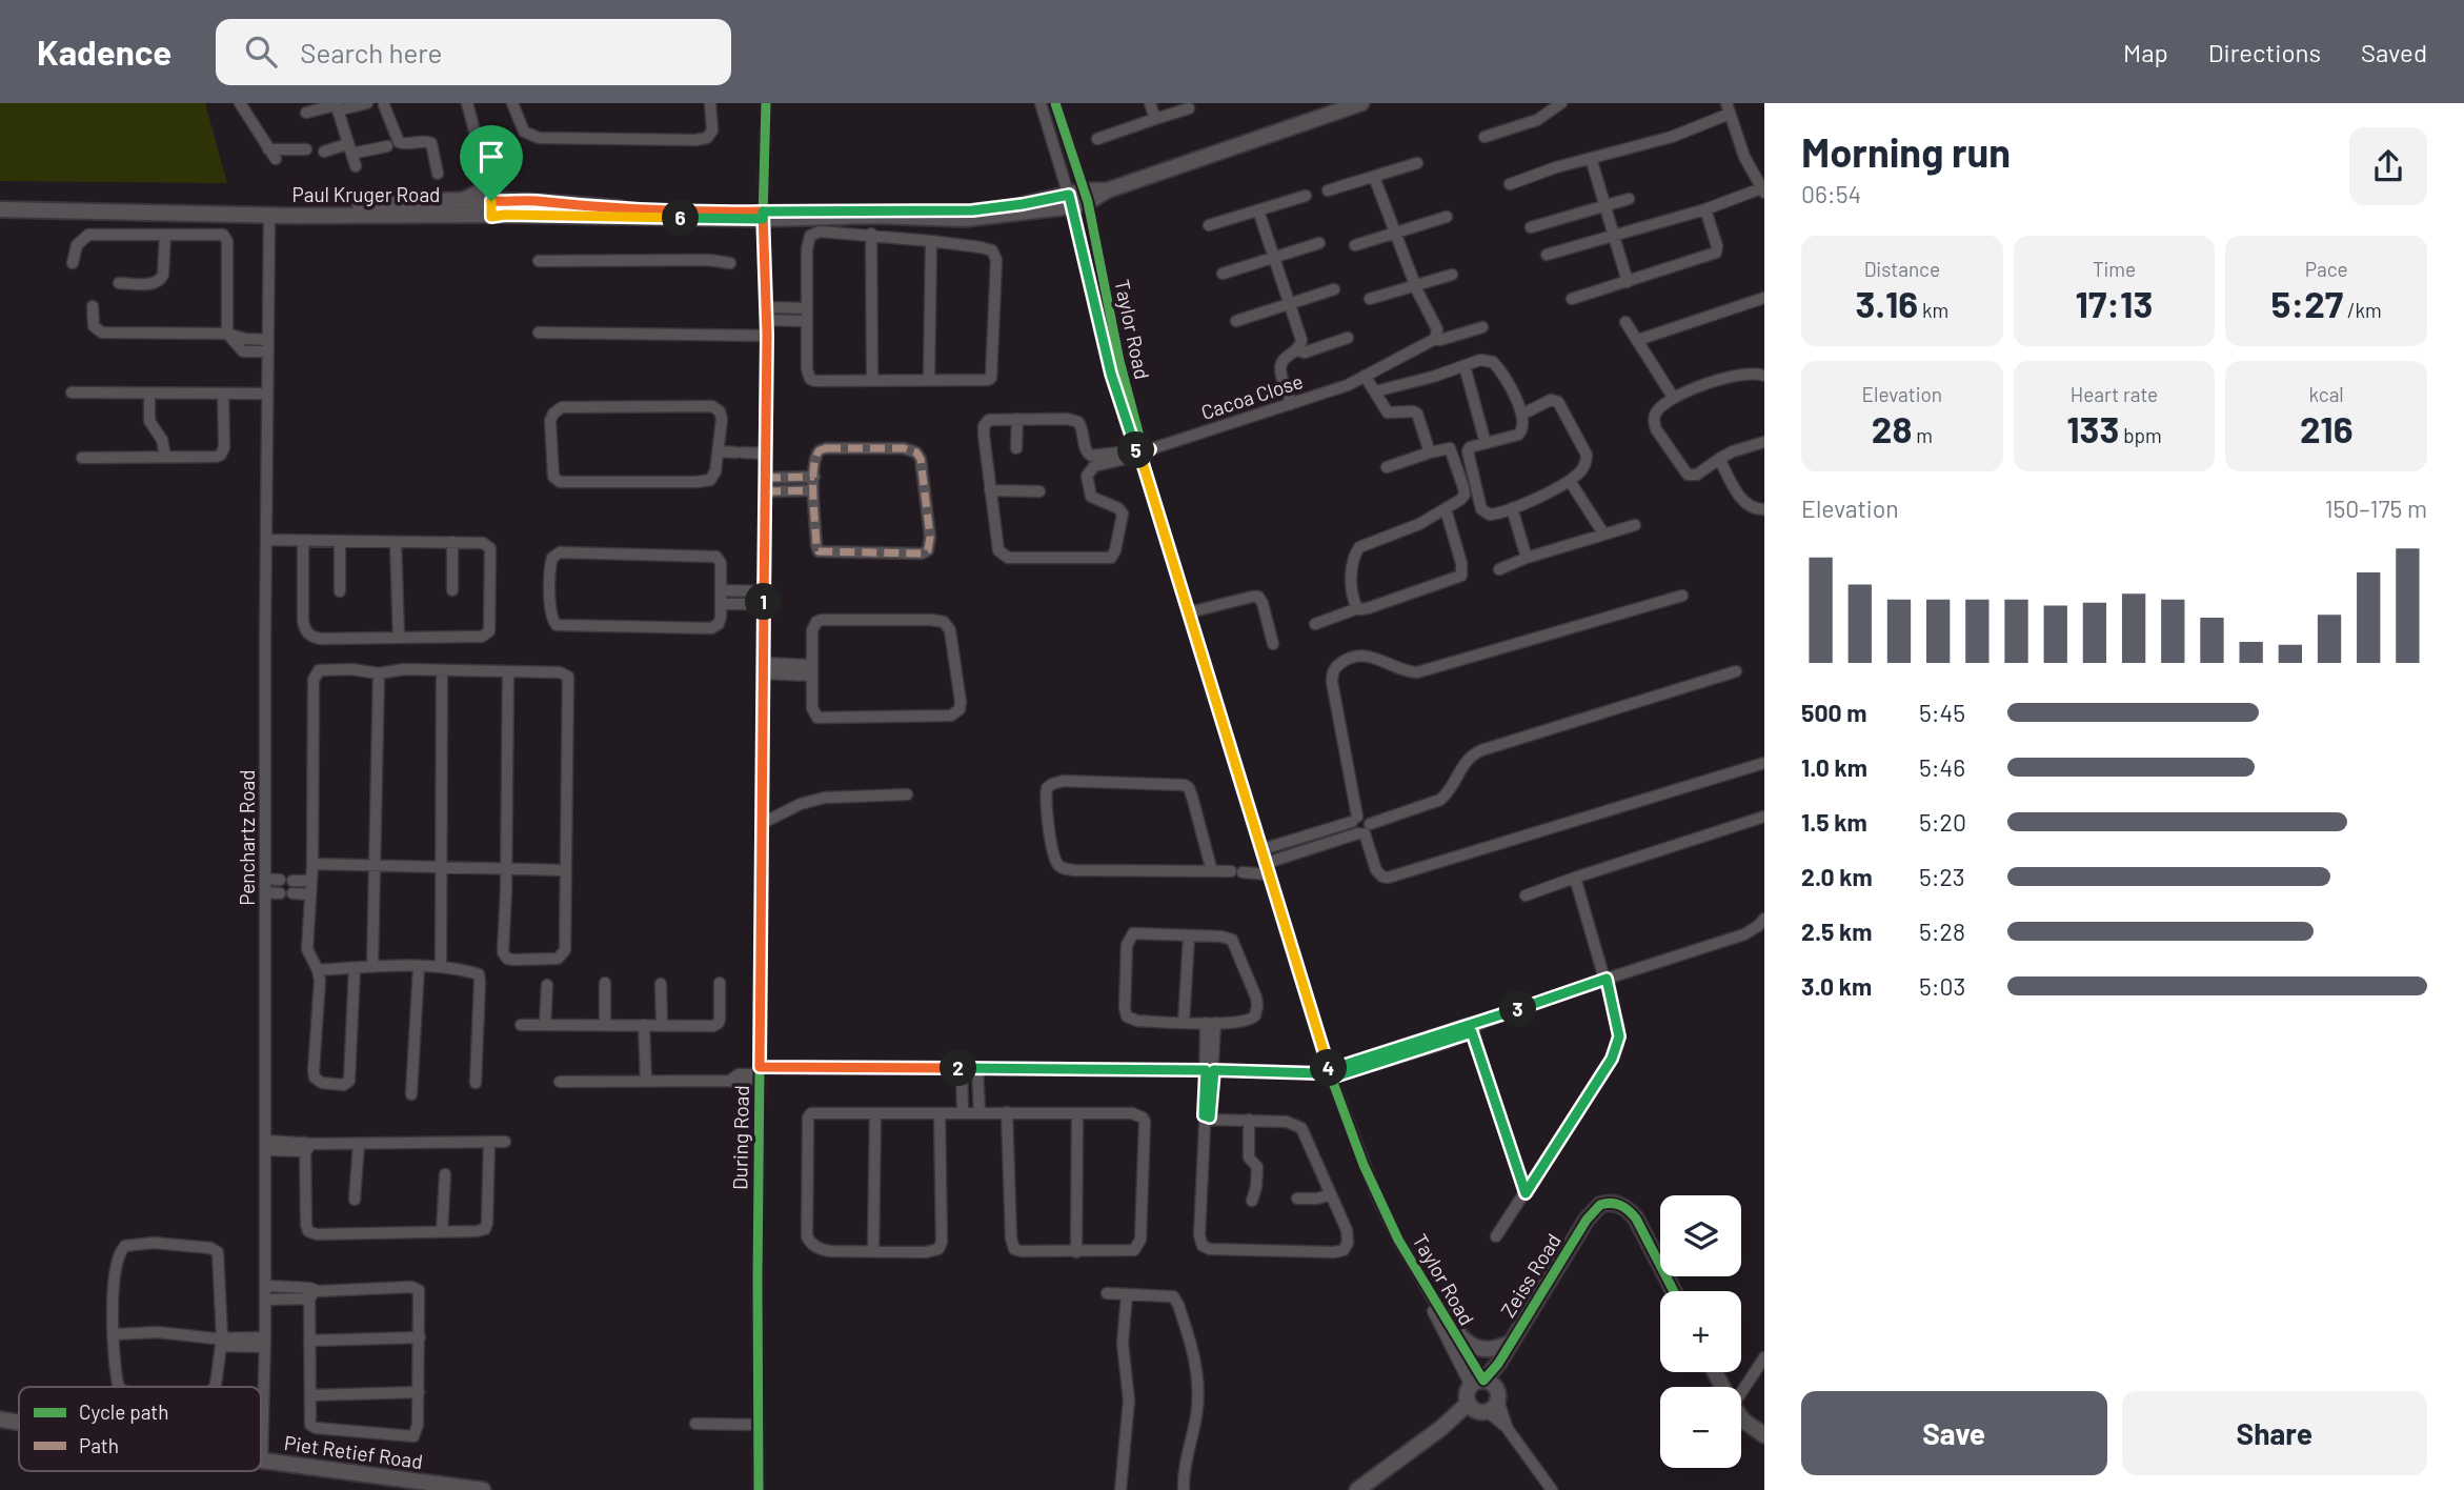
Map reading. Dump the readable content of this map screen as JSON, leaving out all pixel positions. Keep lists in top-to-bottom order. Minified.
{"streets":{"street":["Paul Kruger Road","Taylor Road","Cacoa Close","Penchartz Road","During Road","Zeiss Road","Piet Retief Road"]},"crossings":[["Paul Kruger Road","Taylor Road"],["Paul Kruger Road","Penchartz Road"],["Paul Kruger Road","During Road"],["Taylor Road","Cacoa Close"],["Taylor Road","Zeiss Road"],["Penchartz Road","Piet Retief Road"]],"legend":["Cycle path","Path"],"page":{"header":"Kadence","search":"Search here","nav":["Map","Directions","Saved"],"heading":["Morning run","06:54"],"pins":["6","5","1","3","2","4"],"stats":[["Distance","3.16 km"],["Time","17:13"],["Pace","5:27 /km"],["Elevation","28 m"],["Heart rate","133 bpm"],["kcal","216"]],"chart":["Elevation","150–175 m"],"list":[{"name":"500 m","note":"5:45"},{"name":"1.0 km","note":"5:46"},{"name":"1.5 km","note":"5:20"},{"name":"2.0 km","note":"5:23"},{"name":"2.5 km","note":"5:28"},{"name":"3.0 km","note":"5:03"}],"map_buttons":["+","−"],"buttons":["Save","Share"]}}
